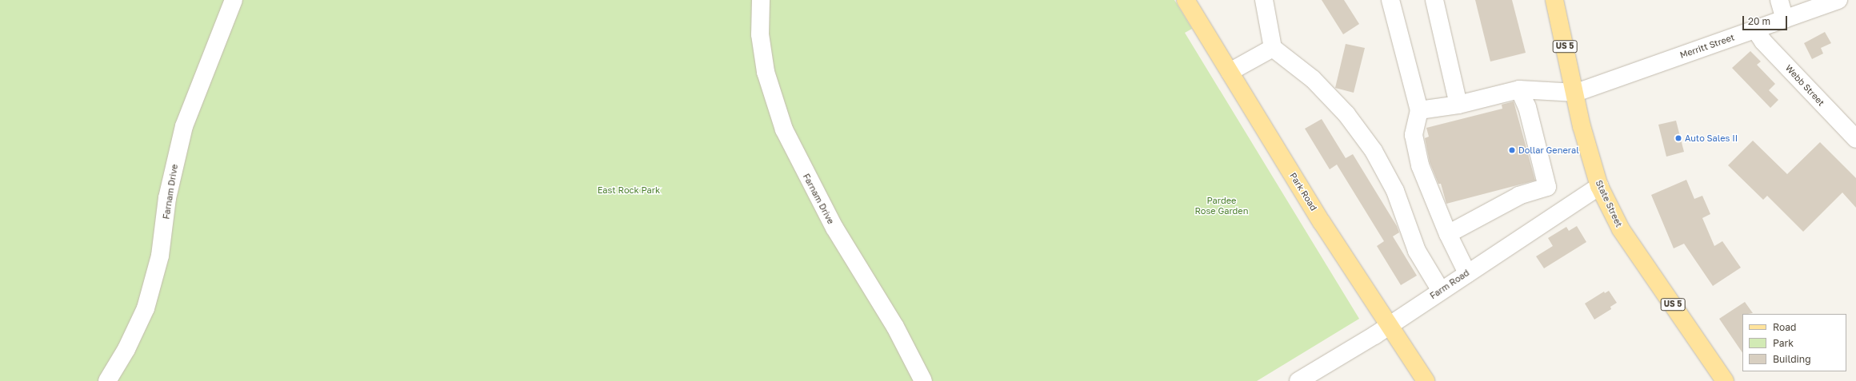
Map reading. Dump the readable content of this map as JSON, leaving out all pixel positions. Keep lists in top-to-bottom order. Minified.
{"streets":{"main road":["US 5","Park Road","State Street"],"street":["Merritt Street","Webb Street","Farnam Drive","Farm Road"]},"crossings":[["Merritt Street","Webb Street"],["Merritt Street","State Street"],["Park Road","Farm Road"],["State Street","Farm Road"]],"parks":["East Rock Park","Pardee Rose Garden"],"places":["Auto Sales II","Dollar General"],"legend":["Road","Park","Building"],"scale_bar":"20 m"}
